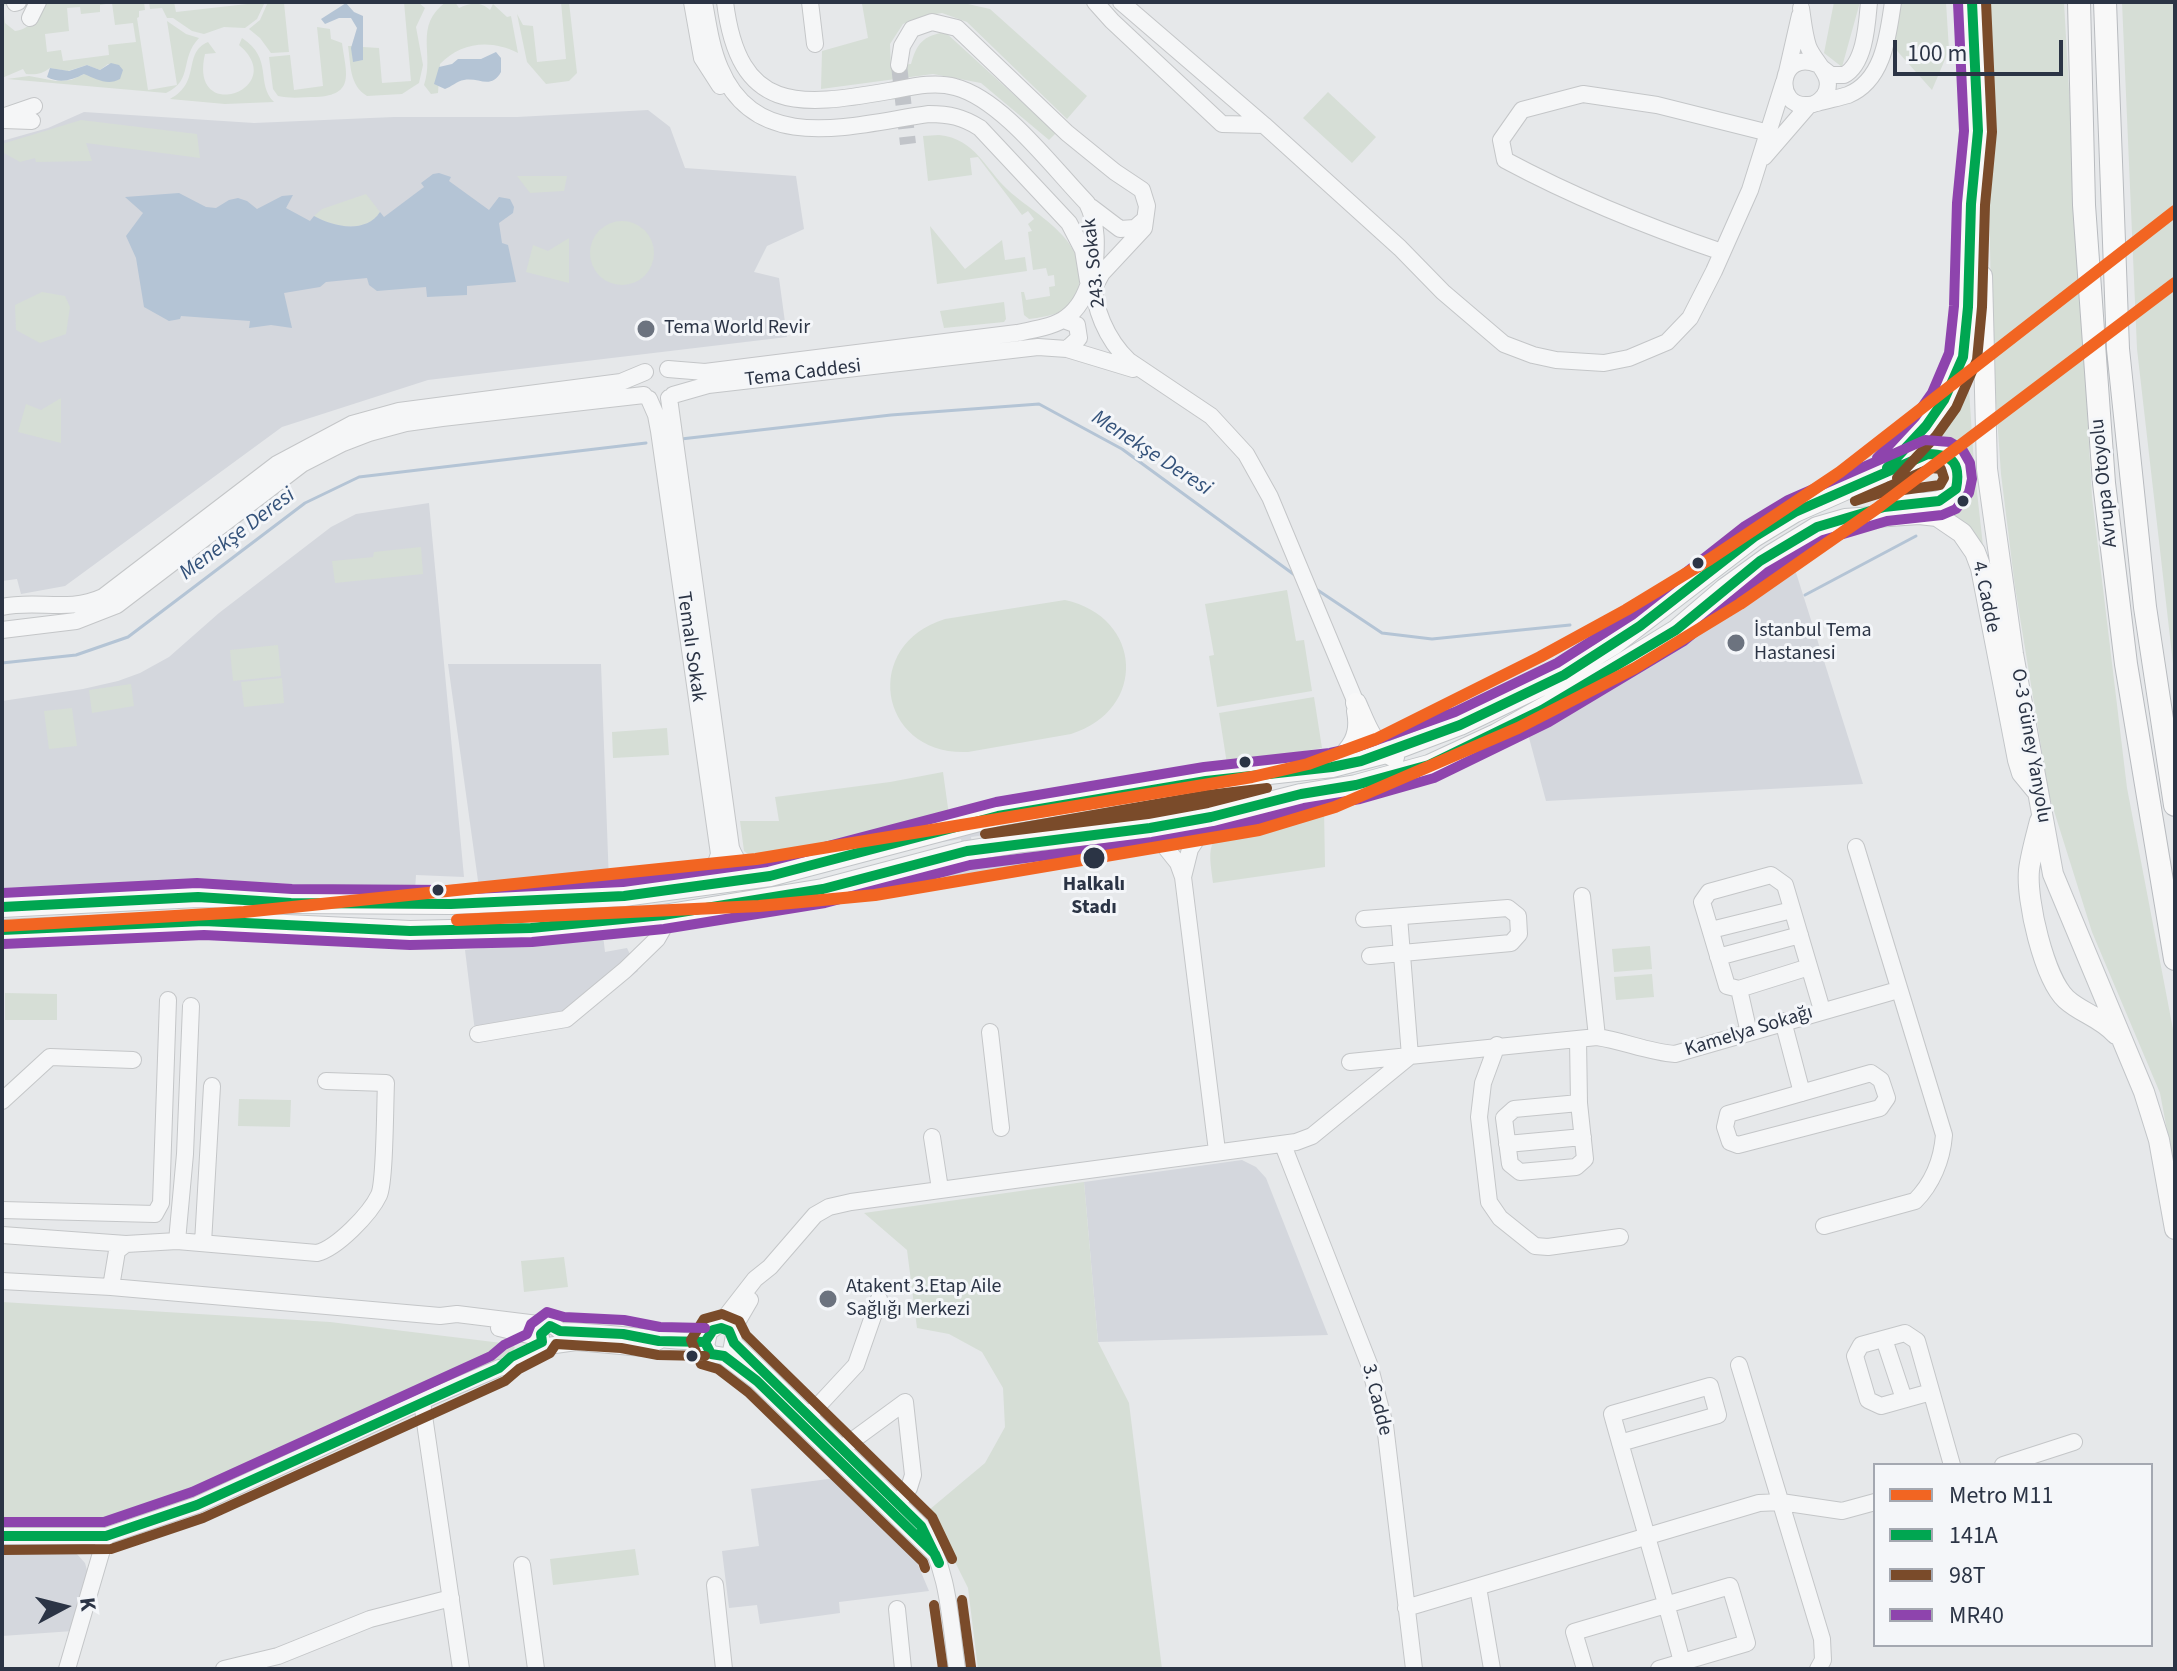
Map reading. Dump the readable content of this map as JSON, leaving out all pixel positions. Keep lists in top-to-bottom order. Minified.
{"streets":{"highway":["Avrupa Otoyolu"],"main road":["4. Cadde","O-3 Güney Yanyolu"],"street":["243. Sokak","Tema Caddesi","Temalı Sokak","Kamelya Sokağı","3. Cadde"]},"crossings":[["243. Sokak","Tema Caddesi"],["Tema Caddesi","Temalı Sokak"],["4. Cadde","O-3 Güney Yanyolu"]],"water":["Menekşe Deresi"],"places":["Tema World Revir","İstanbul Tema Hastanesi","Halkalı Stadı","Atakent 3.Etap Aile Sağlığı Merkezi"],"lines":["transit line 141A","transit line 98T","transit line MR40","metro line M11"],"legend":["Metro M11","141A","98T","MR40"],"scale_bar":"100 m","north":"right"}
